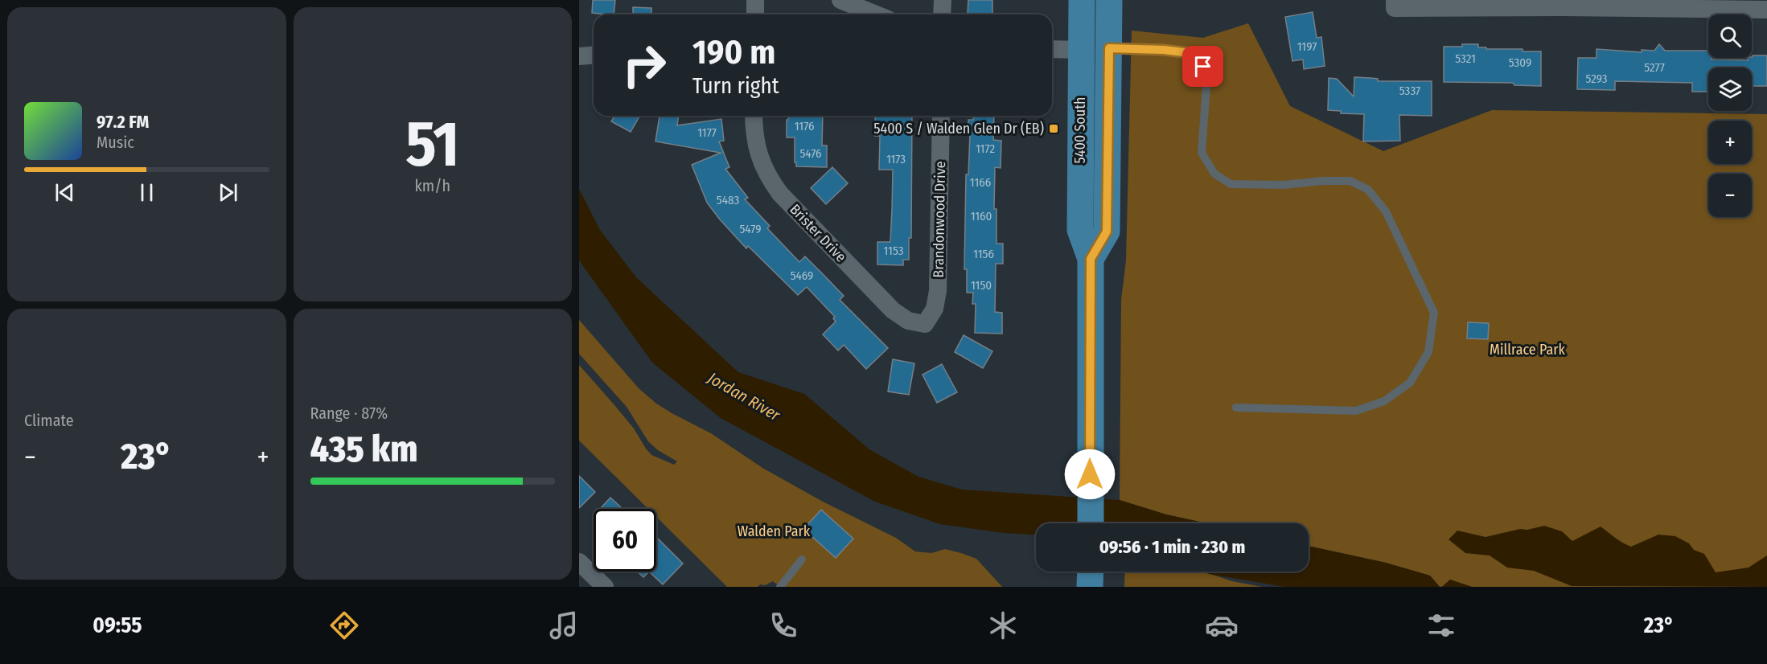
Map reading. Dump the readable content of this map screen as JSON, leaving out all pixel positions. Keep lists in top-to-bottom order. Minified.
{"streets":{"main road":["5400 South"],"street":["Brandonwood Drive","Brister Drive"]},"crossings":[["Brandonwood Drive","Brister Drive"]],"water":["Jordan River"],"parks":["Millrace Park","Walden Park"],"places":{"transit":["5400 S / Walden Glen Dr (EB)"]},"house_numbers":["1197","5321","5309","5277","5293","5337","1176","1177","1172","5476","1173","1166","5483","1160","5479","1153","1156","5469","1150"],"page":{"tile":[["51","km/h"],"Climate",["Range · 87%","435 km"]],"map_buttons":["+","−"],"turn":["190 m","Turn right"],"song":["97.2 FM","Music"],"heat":["−","23°","+"],"limit":"60","trip":"09:56 · 1 min · 230 m","tabs":["09:55","23°"]}}
